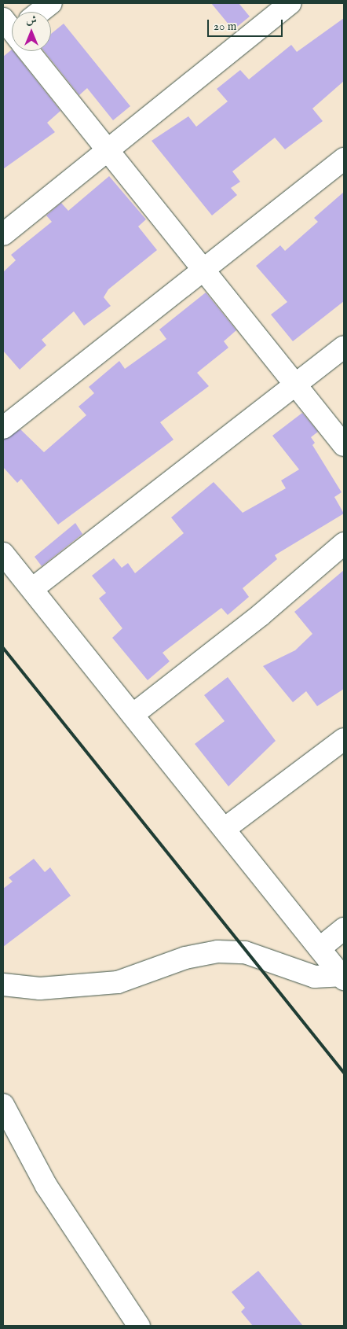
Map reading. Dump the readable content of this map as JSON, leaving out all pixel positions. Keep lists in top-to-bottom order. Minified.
{"scale_bar":"20 m","north":"top"}
